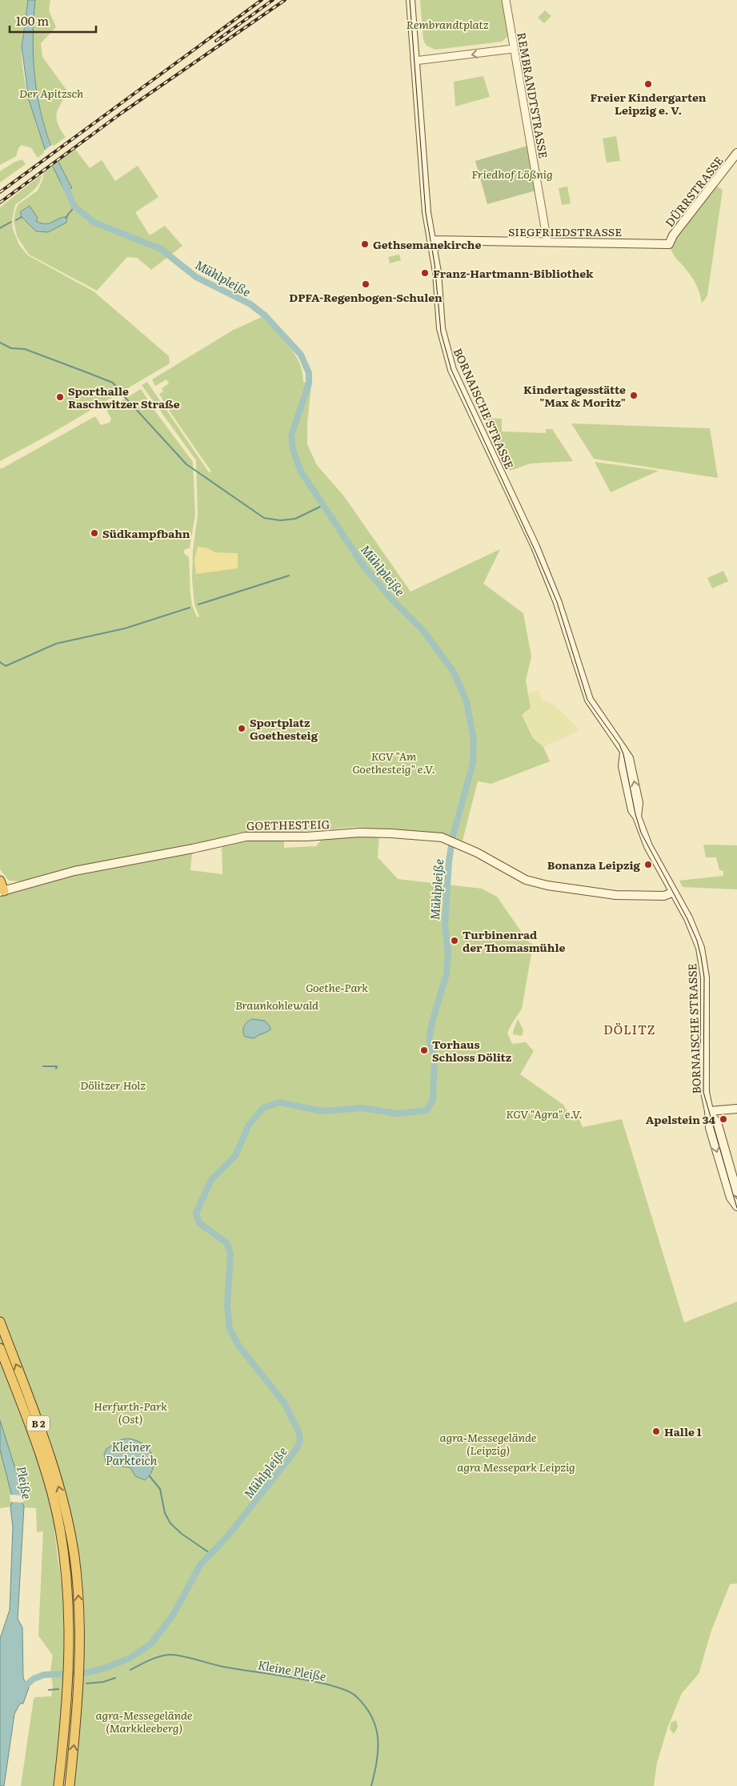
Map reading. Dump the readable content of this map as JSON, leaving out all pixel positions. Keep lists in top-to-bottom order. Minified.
{"streets":{"highway":["B 2"],"main road":["DÜRRSTRASSE","SIEGFRIEDSTRASSE","BORNAISCHE STRASSE","GOETHESTEIG"],"street":["REMBRANDTSTRASSE"]},"crossings":[["REMBRANDTSTRASSE","SIEGFRIEDSTRASSE"],["DÜRRSTRASSE","SIEGFRIEDSTRASSE"],["SIEGFRIEDSTRASSE","BORNAISCHE STRASSE"],["BORNAISCHE STRASSE","GOETHESTEIG"]],"districts":["DÖLITZ"],"water":["Mühlpleiße","Kleiner Parkteich","Pleiße","Kleine Pleiße"],"parks":["Rembrandtplatz","Der Apitzsch","Friedhof Lößnig","KGV \"Am Goethesteig\" e.V.","Goethe-Park","Braunkohlewald","Dölitzer Holz","KGV \"Agra\" e.V.","Herfurth-Park (Ost)","agra-Messegelände (Leipzig)","agra Messepark Leipzig","agra-Messegelände (Markkleeberg)"],"places":["Freier Kindergarten Leipzig e. V.","Gethsemanekirche","Franz-Hartmann-Bibliothek","DPFA-Regenbogen-Schulen","Kindertagesstätte \"Max & Moritz\"","Sporthalle Raschwitzer Straße","Südkampfbahn","Sportplatz Goethesteig","Bonanza Leipzig","Turbinenrad der Thomasmühle","Torhaus Schloss Dölitz","Apelstein 34","Halle 1"],"scale_bar":"100 m"}
